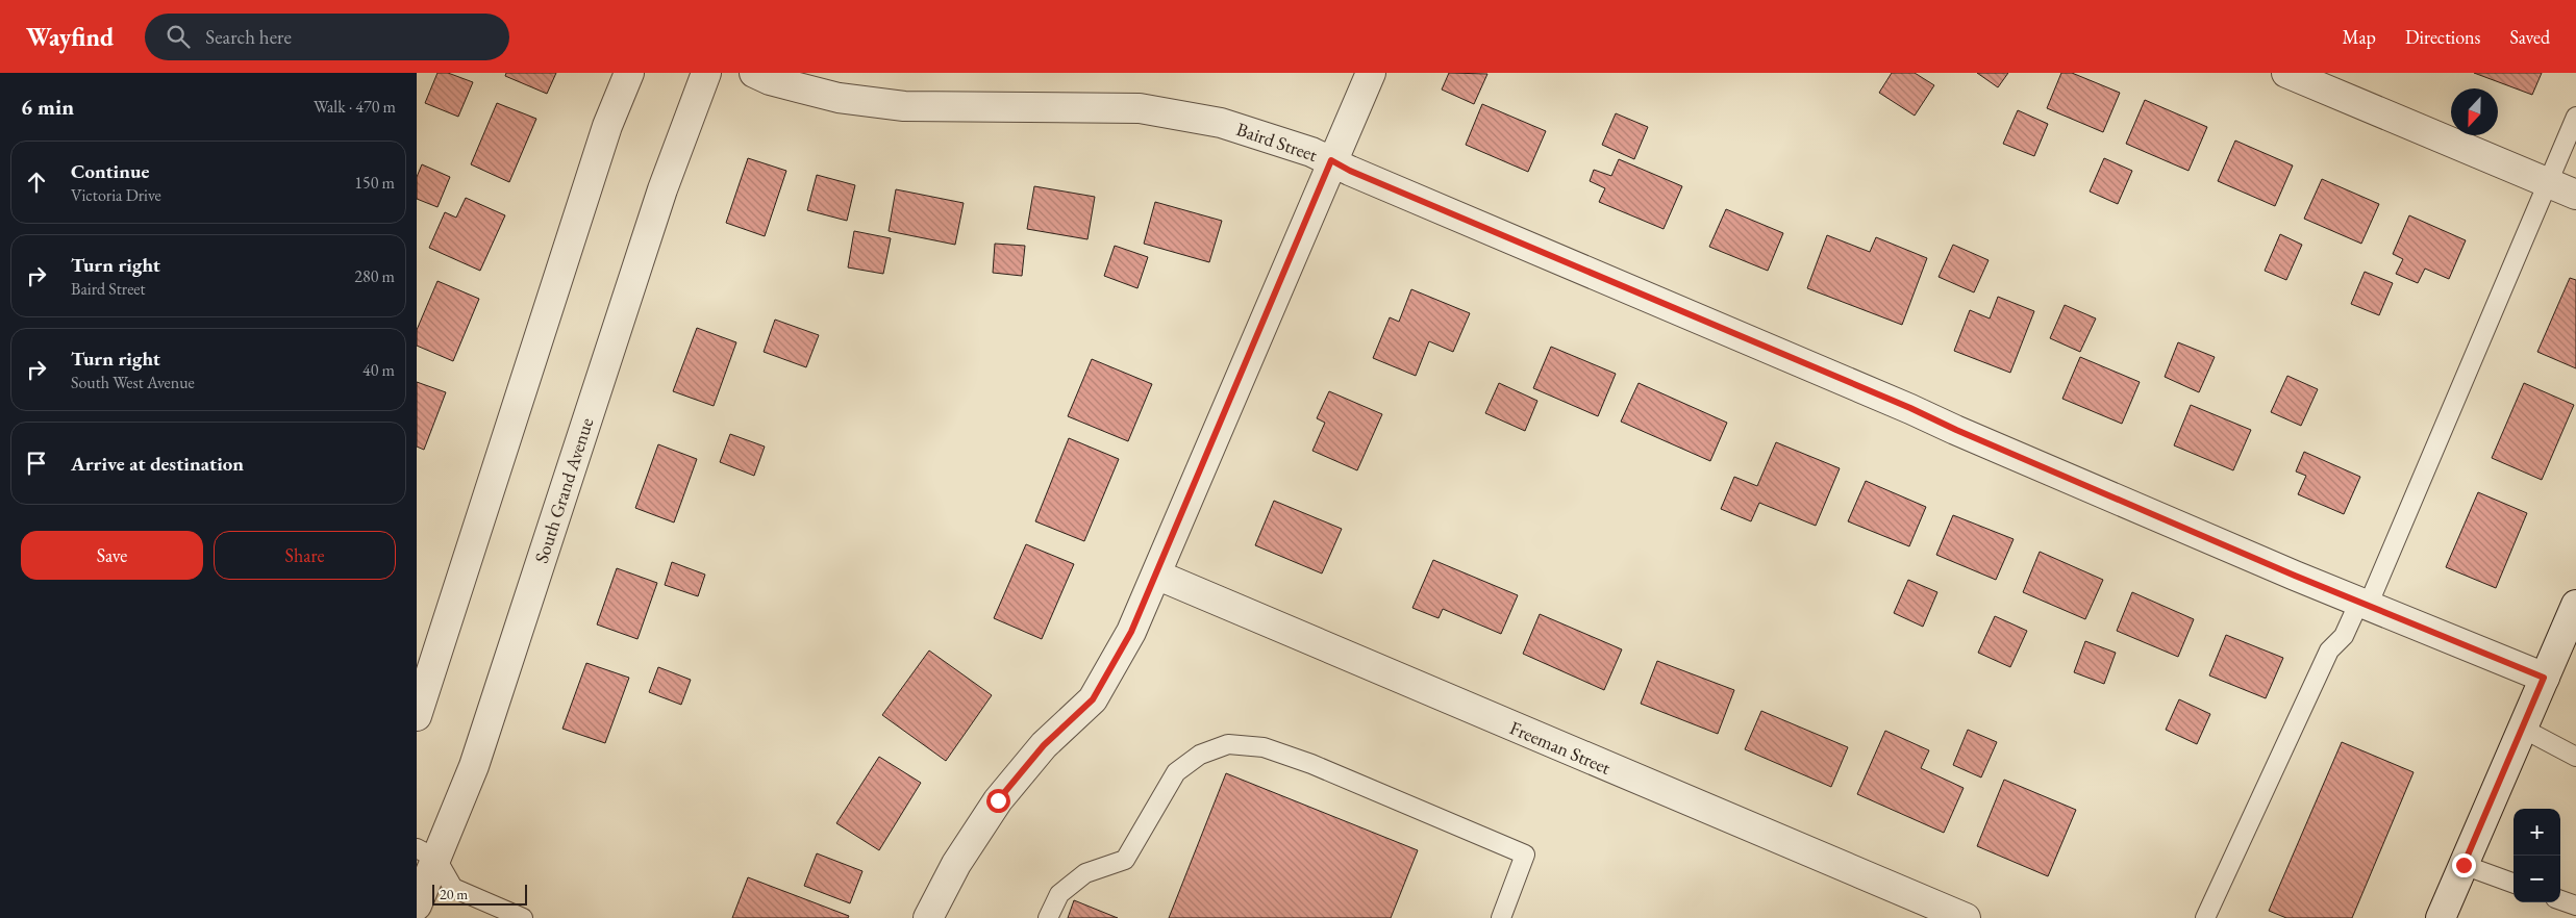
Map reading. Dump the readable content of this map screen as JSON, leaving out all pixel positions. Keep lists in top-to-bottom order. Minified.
{"streets":{"street":["Baird Street","South Grand Avenue","Freeman Street"]},"scale_bar":"20 m","north":"bottom","page":{"header":"Wayfind","search":"Search here","nav":["Map","Directions","Saved"],"heading":["6 min","Walk · 470 m"],"list":[["Continue","Victoria Drive","150 m"],["Turn right","Baird Street","280 m"],["Turn right","South West Avenue","40 m"],"Arrive at destination"],"buttons":["Save","Share"],"map_buttons":["+","−"],"scale":"20 m"}}
